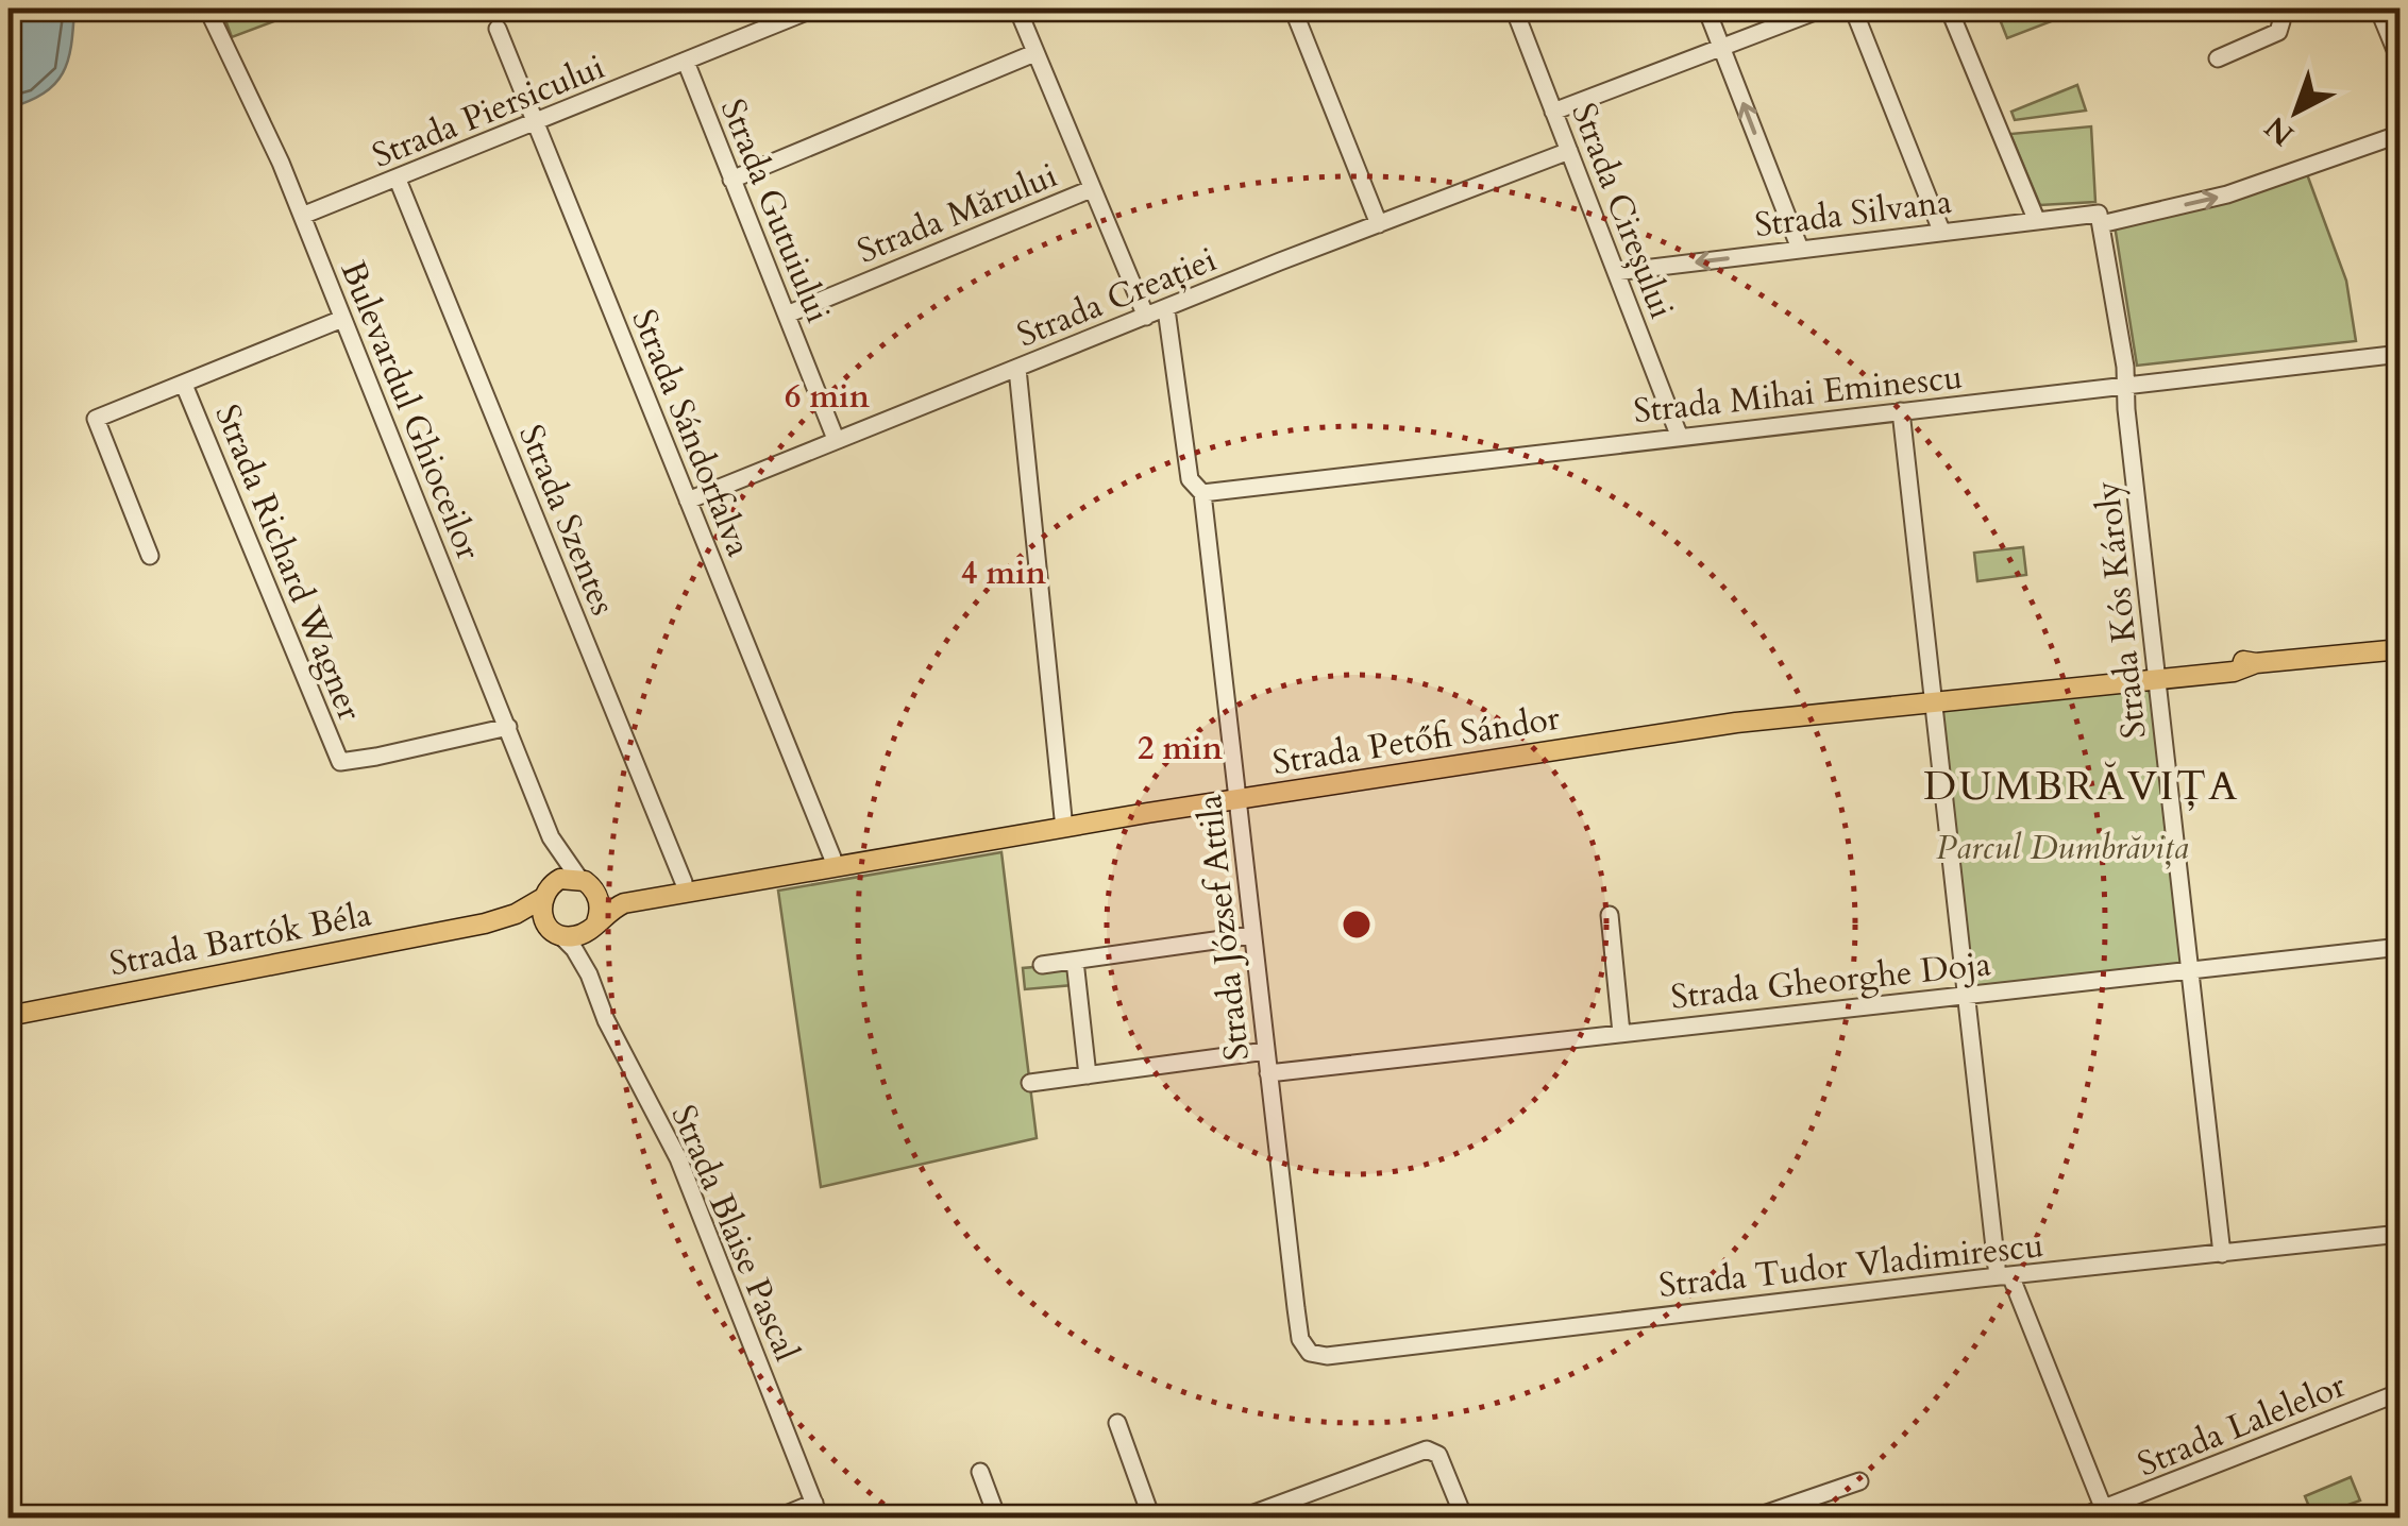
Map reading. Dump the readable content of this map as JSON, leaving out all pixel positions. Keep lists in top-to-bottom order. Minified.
{"streets":{"main road":["Strada Petőfi Sándor","Strada Bartók Béla"],"street":["Strada Piersicului","Strada Gutuiului","Strada Cireșului","Strada Mărului","Strada Silvana","Strada Creației","Strada Mihai Eminescu","Bulevardul Ghioceilor","Strada Sándorfalva","Strada Szentes","Strada Richard Wagner","Strada Kós Károly","Strada József Attila","Strada Gheorghe Doja","Strada Blaise Pascal","Strada Tudor Vladimirescu","Strada Lalelelor"]},"crossings":[["Strada Piersicului","Strada Gutuiului"],["Strada Piersicului","Bulevardul Ghioceilor"],["Strada Piersicului","Strada Sándorfalva"],["Strada Piersicului","Strada Szentes"],["Strada Gutuiului","Strada Mărului"],["Strada Gutuiului","Strada Creației"],["Strada Cireșului","Strada Silvana"],["Strada Cireșului","Strada Creației"],["Strada Cireșului","Strada Mihai Eminescu"],["Strada Silvana","Strada Kós Károly"],["Strada Creației","Strada Sándorfalva"],["Strada Creației","Strada József Attila"],["Strada Mihai Eminescu","Strada Kós Károly"],["Strada Mihai Eminescu","Strada József Attila"],["Bulevardul Ghioceilor","Strada Richard Wagner"],["Bulevardul Ghioceilor","Strada Petőfi Sándor"],["Bulevardul Ghioceilor","Strada Bartók Béla"],["Bulevardul Ghioceilor","Strada Blaise Pascal"],["Strada Sándorfalva","Strada Petőfi Sándor"],["Strada Szentes","Strada Petőfi Sándor"],["Strada Kós Károly","Strada Petőfi Sándor"],["Strada Kós Károly","Strada Gheorghe Doja"],["Strada Kós Károly","Strada Tudor Vladimirescu"],["Strada Petőfi Sándor","Strada József Attila"],["Strada Petőfi Sándor","Strada Bartók Béla"],["Strada Petőfi Sándor","Strada Blaise Pascal"],["Strada József Attila","Strada Gheorghe Doja"],["Strada József Attila","Strada Tudor Vladimirescu"],["Strada Bartók Béla","Strada Blaise Pascal"]],"districts":["DUMBRĂVIȚA"],"parks":["Parcul Dumbrăvița"],"north":"bottom left","rings":["6 min","4 min","2 min"]}
